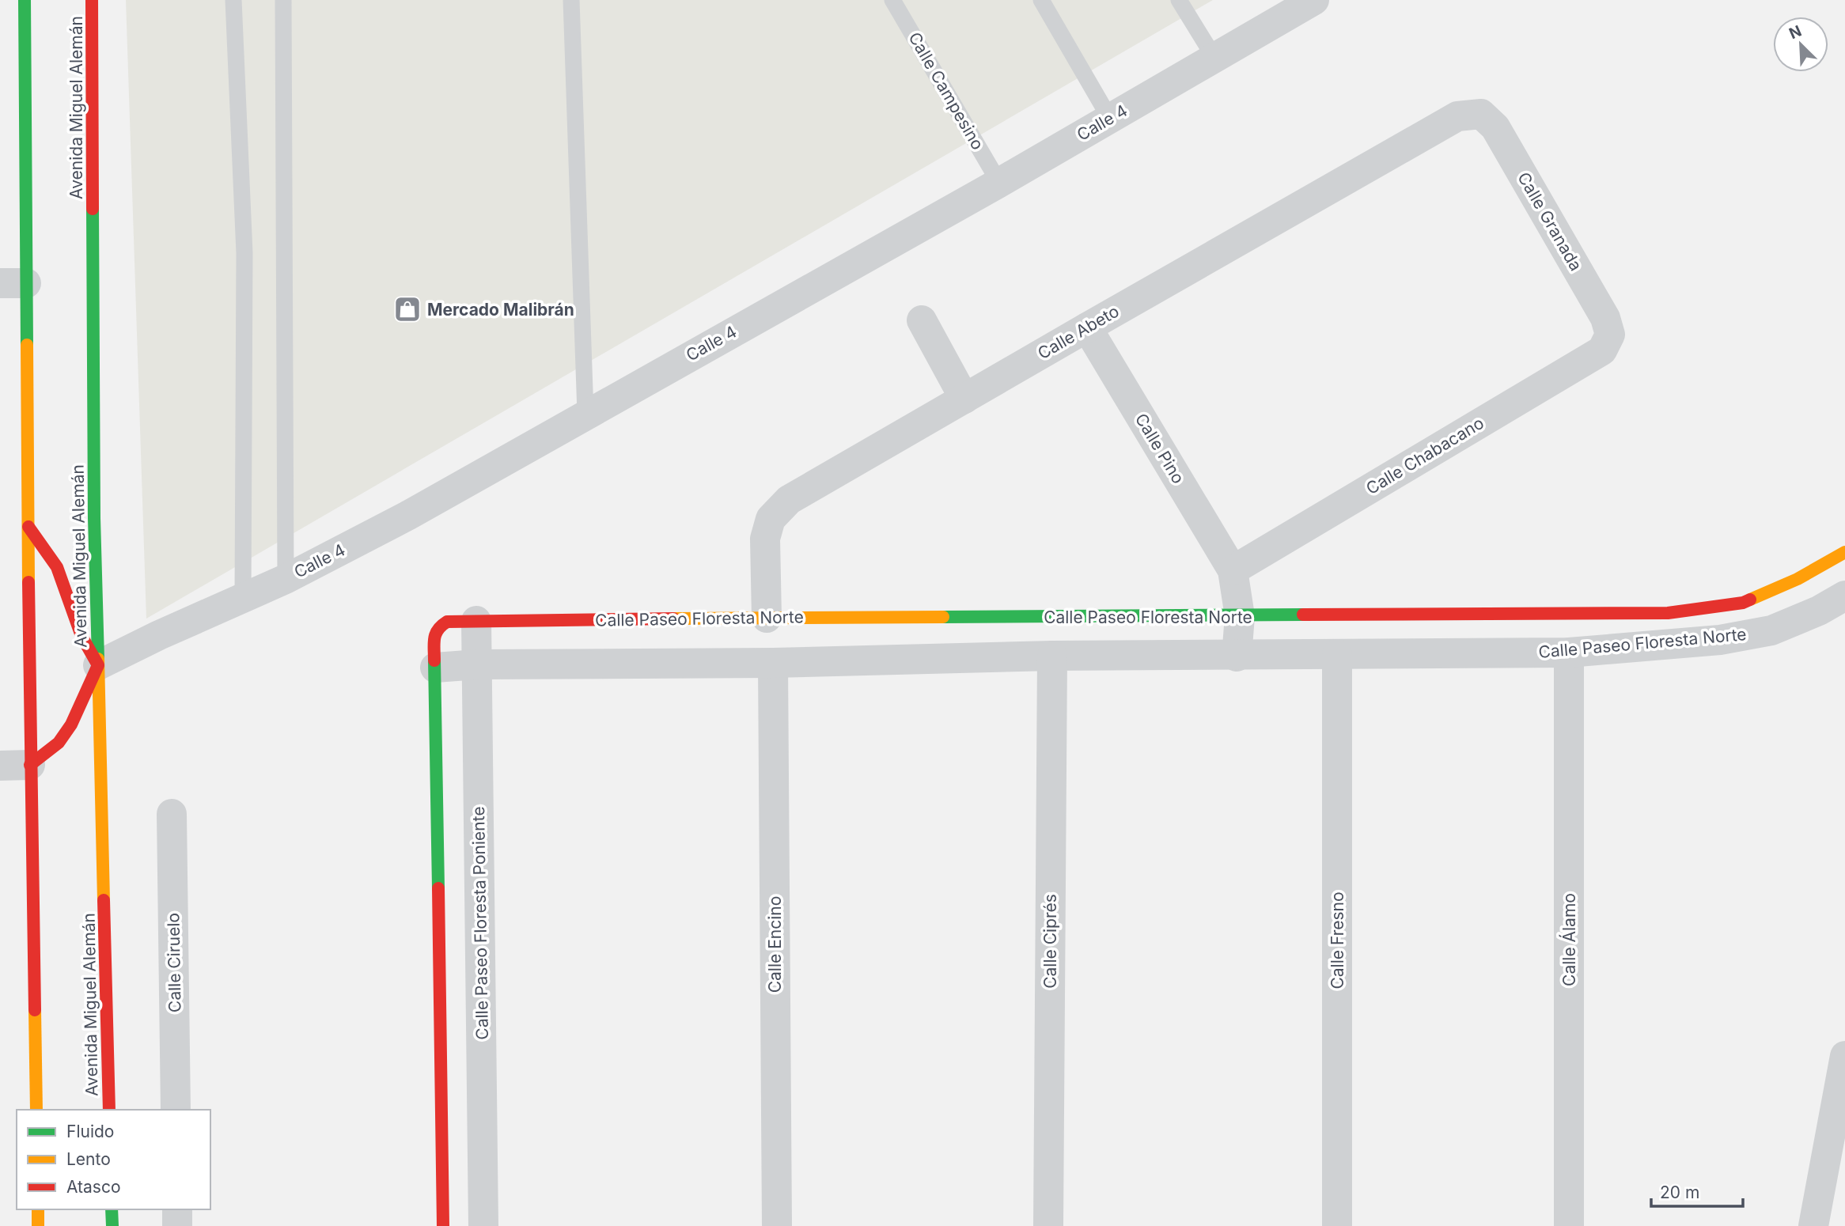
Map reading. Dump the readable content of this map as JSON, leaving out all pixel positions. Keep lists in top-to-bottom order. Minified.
{"streets":{"main road":["Avenida Miguel Alemán","Calle Paseo Floresta Norte"],"street":["Calle 4","Calle Granada","Calle Abeto","Calle Pino","Calle Chabacano","Calle Paseo Floresta Poniente","Calle Álamo","Calle Fresno","Calle Ciprés","Calle Encino","Calle Ciruelo"],"lane":["Calle Campesino"]},"crossings":[["Calle Campesino","Calle 4"],["Avenida Miguel Alemán","Calle 4"],["Calle Granada","Calle Abeto"],["Calle Granada","Calle Chabacano"],["Calle Abeto","Calle Pino"],["Calle Abeto","Calle Paseo Floresta Norte"],["Calle Pino","Calle Chabacano"],["Calle Paseo Floresta Norte","Calle Paseo Floresta Poniente"],["Calle Paseo Floresta Norte","Calle Álamo"],["Calle Paseo Floresta Norte","Calle Fresno"],["Calle Paseo Floresta Norte","Calle Ciprés"],["Calle Paseo Floresta Norte","Calle Encino"]],"places":{"shop":["Mercado Malibrán"]},"legend":["Fluido","Lento","Atasco"],"scale_bar":"20 m","north":"top left"}
